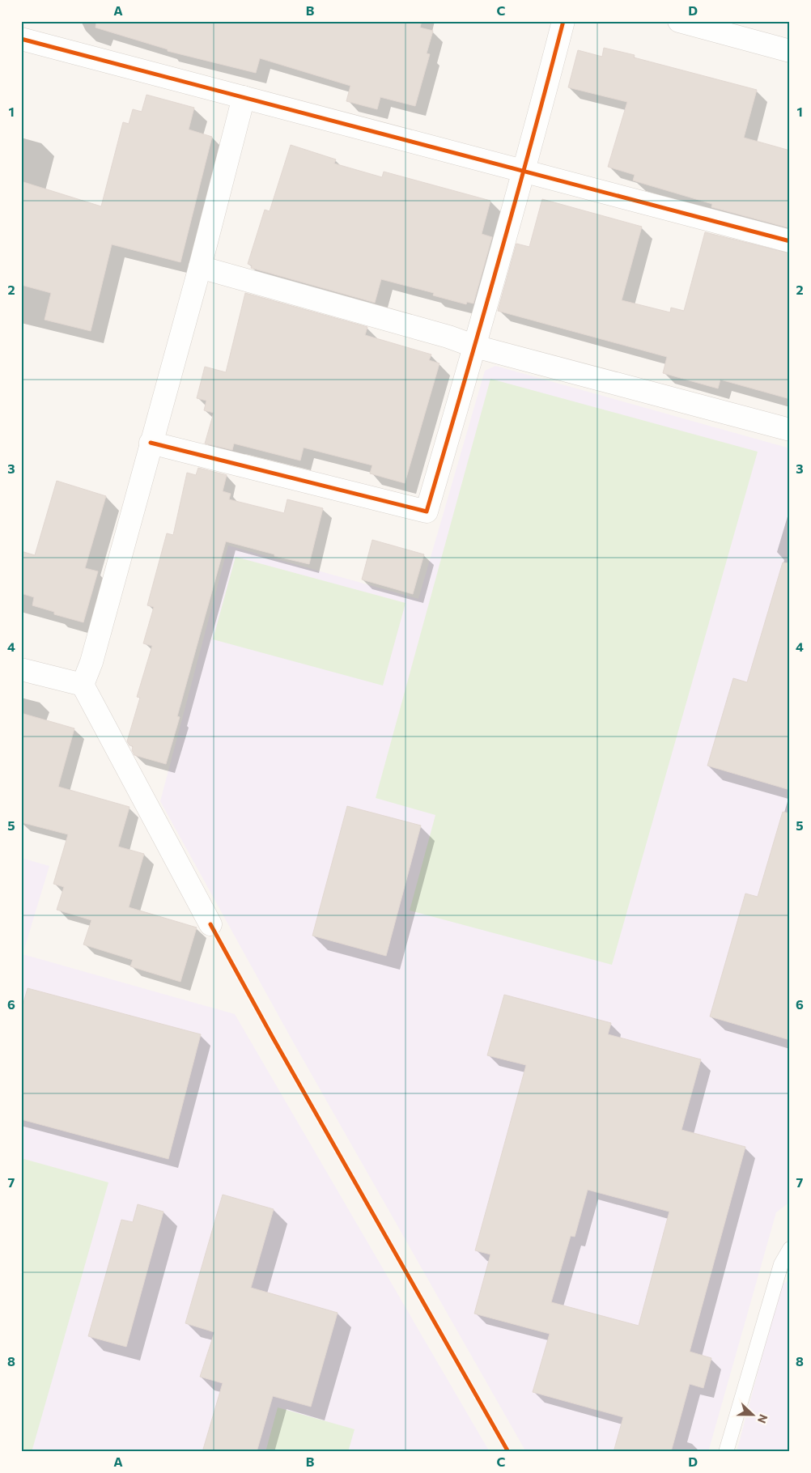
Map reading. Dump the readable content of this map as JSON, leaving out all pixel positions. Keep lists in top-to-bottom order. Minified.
{"north":"right","grid":{"columns":["A","B","C","D"],"rows":["1","2","3","4","5","6","7","8"]}}
